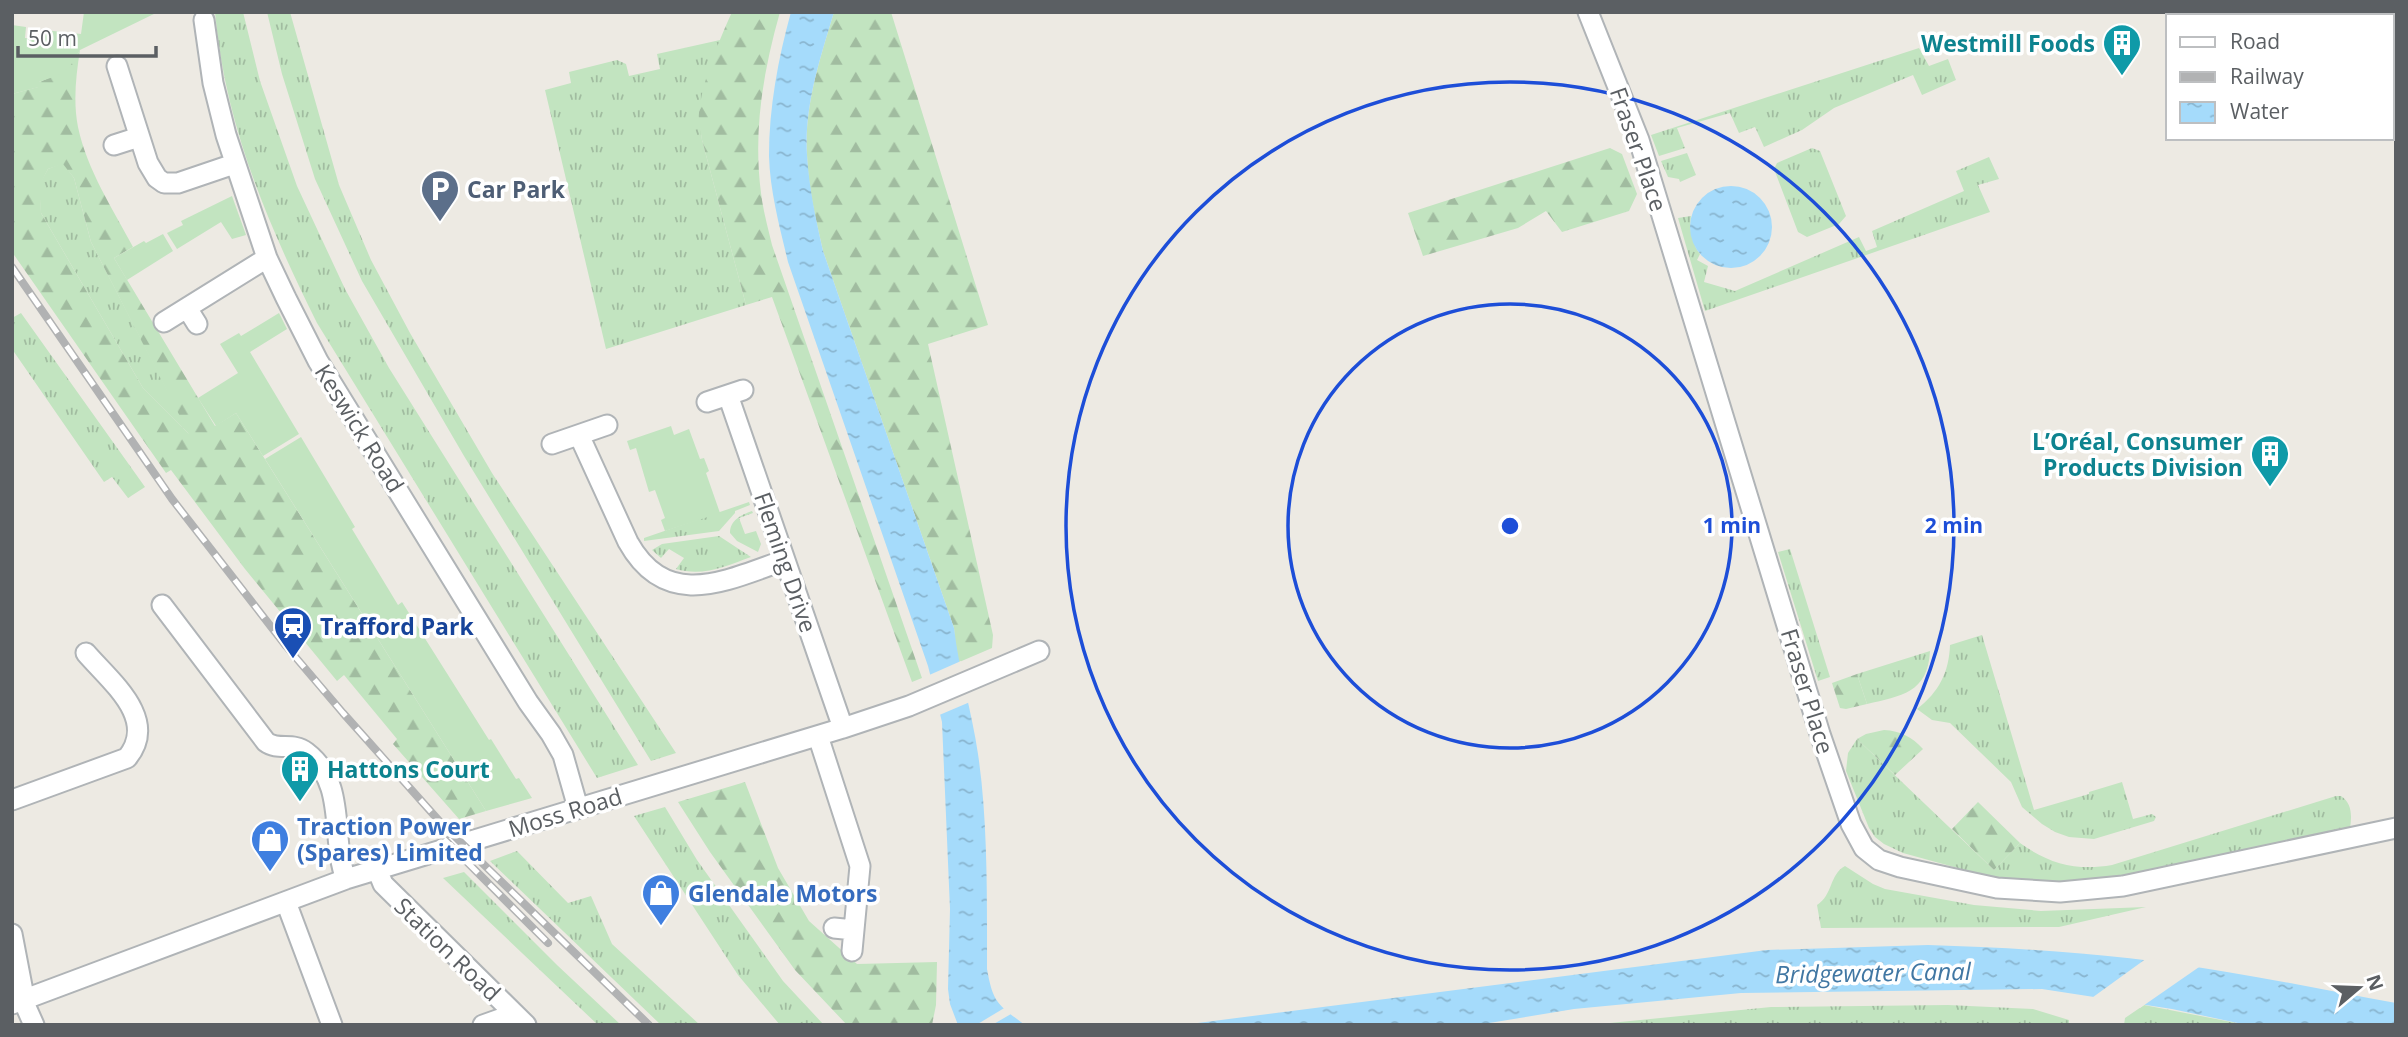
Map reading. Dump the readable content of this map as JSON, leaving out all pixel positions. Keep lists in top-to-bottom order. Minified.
{"streets":{"street":["Fraser Place","Keswick Road","Fleming Drive","Moss Road","Station Road"]},"crossings":[["Keswick Road","Moss Road"],["Fleming Drive","Moss Road"],["Moss Road","Station Road"]],"water":["Bridgewater Canal"],"places":{"building":["Westmill Foods","L’Oréal, Consumer Products Division","Hattons Court"],"parking":["Car Park"],"station":["Trafford Park"],"shop":["Traction Power (Spares) Limited","Glendale Motors"]},"legend":["Road","Railway","Water"],"scale_bar":"50 m","north":"right","rings":["1 min","2 min"]}
